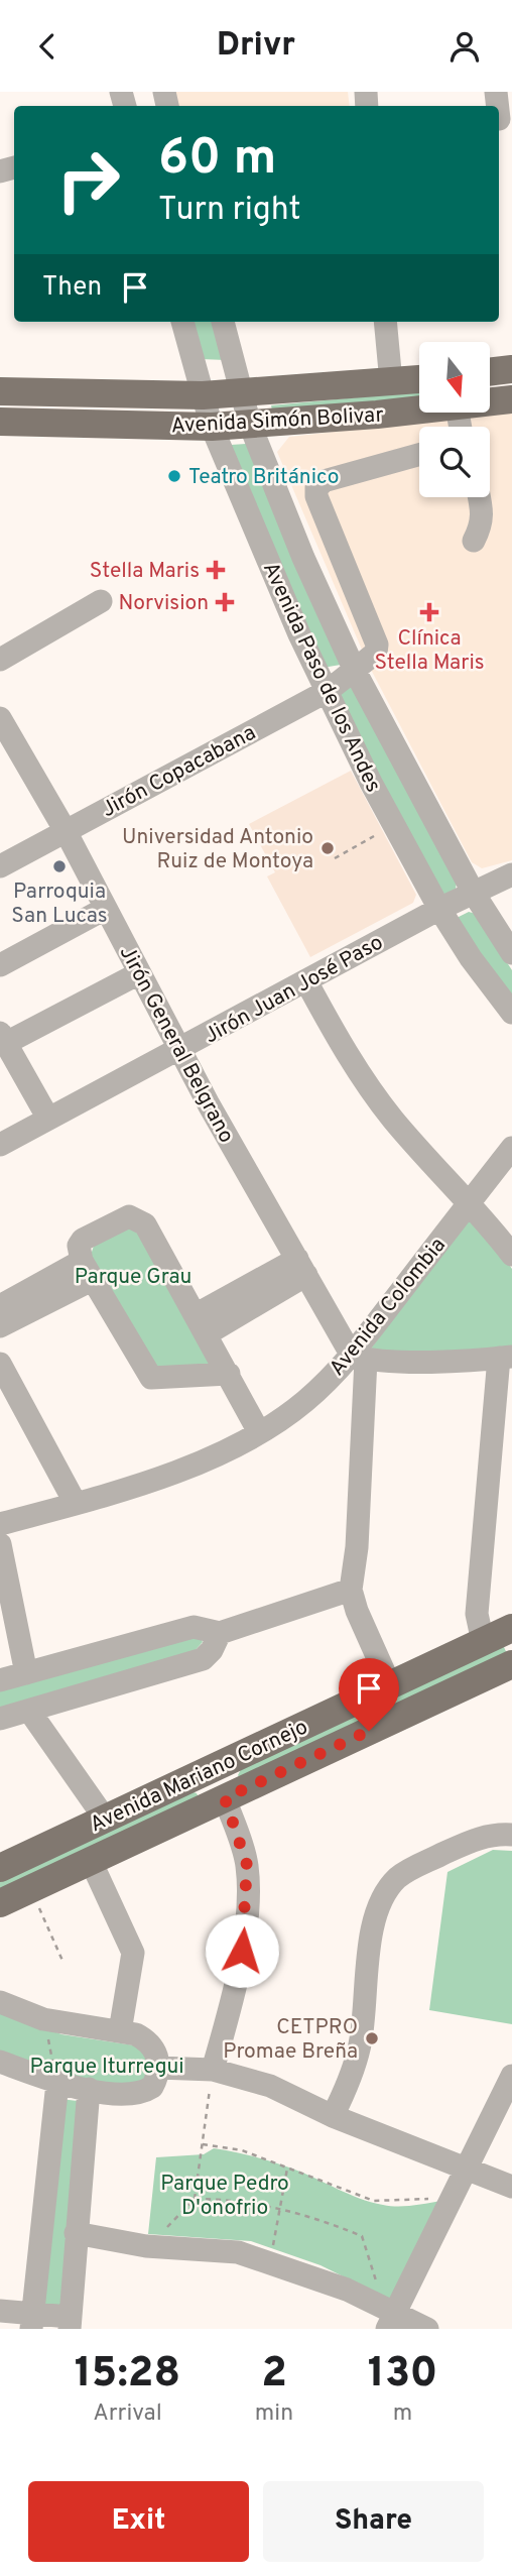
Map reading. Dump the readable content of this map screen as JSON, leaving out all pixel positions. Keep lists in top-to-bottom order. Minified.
{"streets":{"main road":["Avenida Simón Bolivar","Avenida Mariano Cornejo"],"street":["Avenida Paso de los Andes","Jirón Copacabana","Jirón Juan José Paso","Jirón General Belgrano","Avenida Colombia"]},"crossings":[["Avenida Simón Bolivar","Avenida Paso de los Andes"],["Avenida Paso de los Andes","Jirón Copacabana"],["Avenida Paso de los Andes","Jirón Juan José Paso"],["Jirón Copacabana","Jirón General Belgrano"],["Jirón Juan José Paso","Jirón General Belgrano"],["Jirón General Belgrano","Avenida Colombia"]],"parks":["Parque Grau","Parque Iturregui","Parque Pedro D'onofrio"],"places":{"other":["Teatro Británico","Universidad Antonio Ruiz de Montoya","Parroquia San Lucas","CETPRO Promae Breña"],"health":["Stella Maris","Norvision","Clínica Stella Maris"]},"north":"bottom","page":{"header":"Drivr","turn":["60 m","Turn right"],"then":"Then","eta":["15:28","Arrival","2","min","130","m"],"buttons":["Exit","Share"]}}
